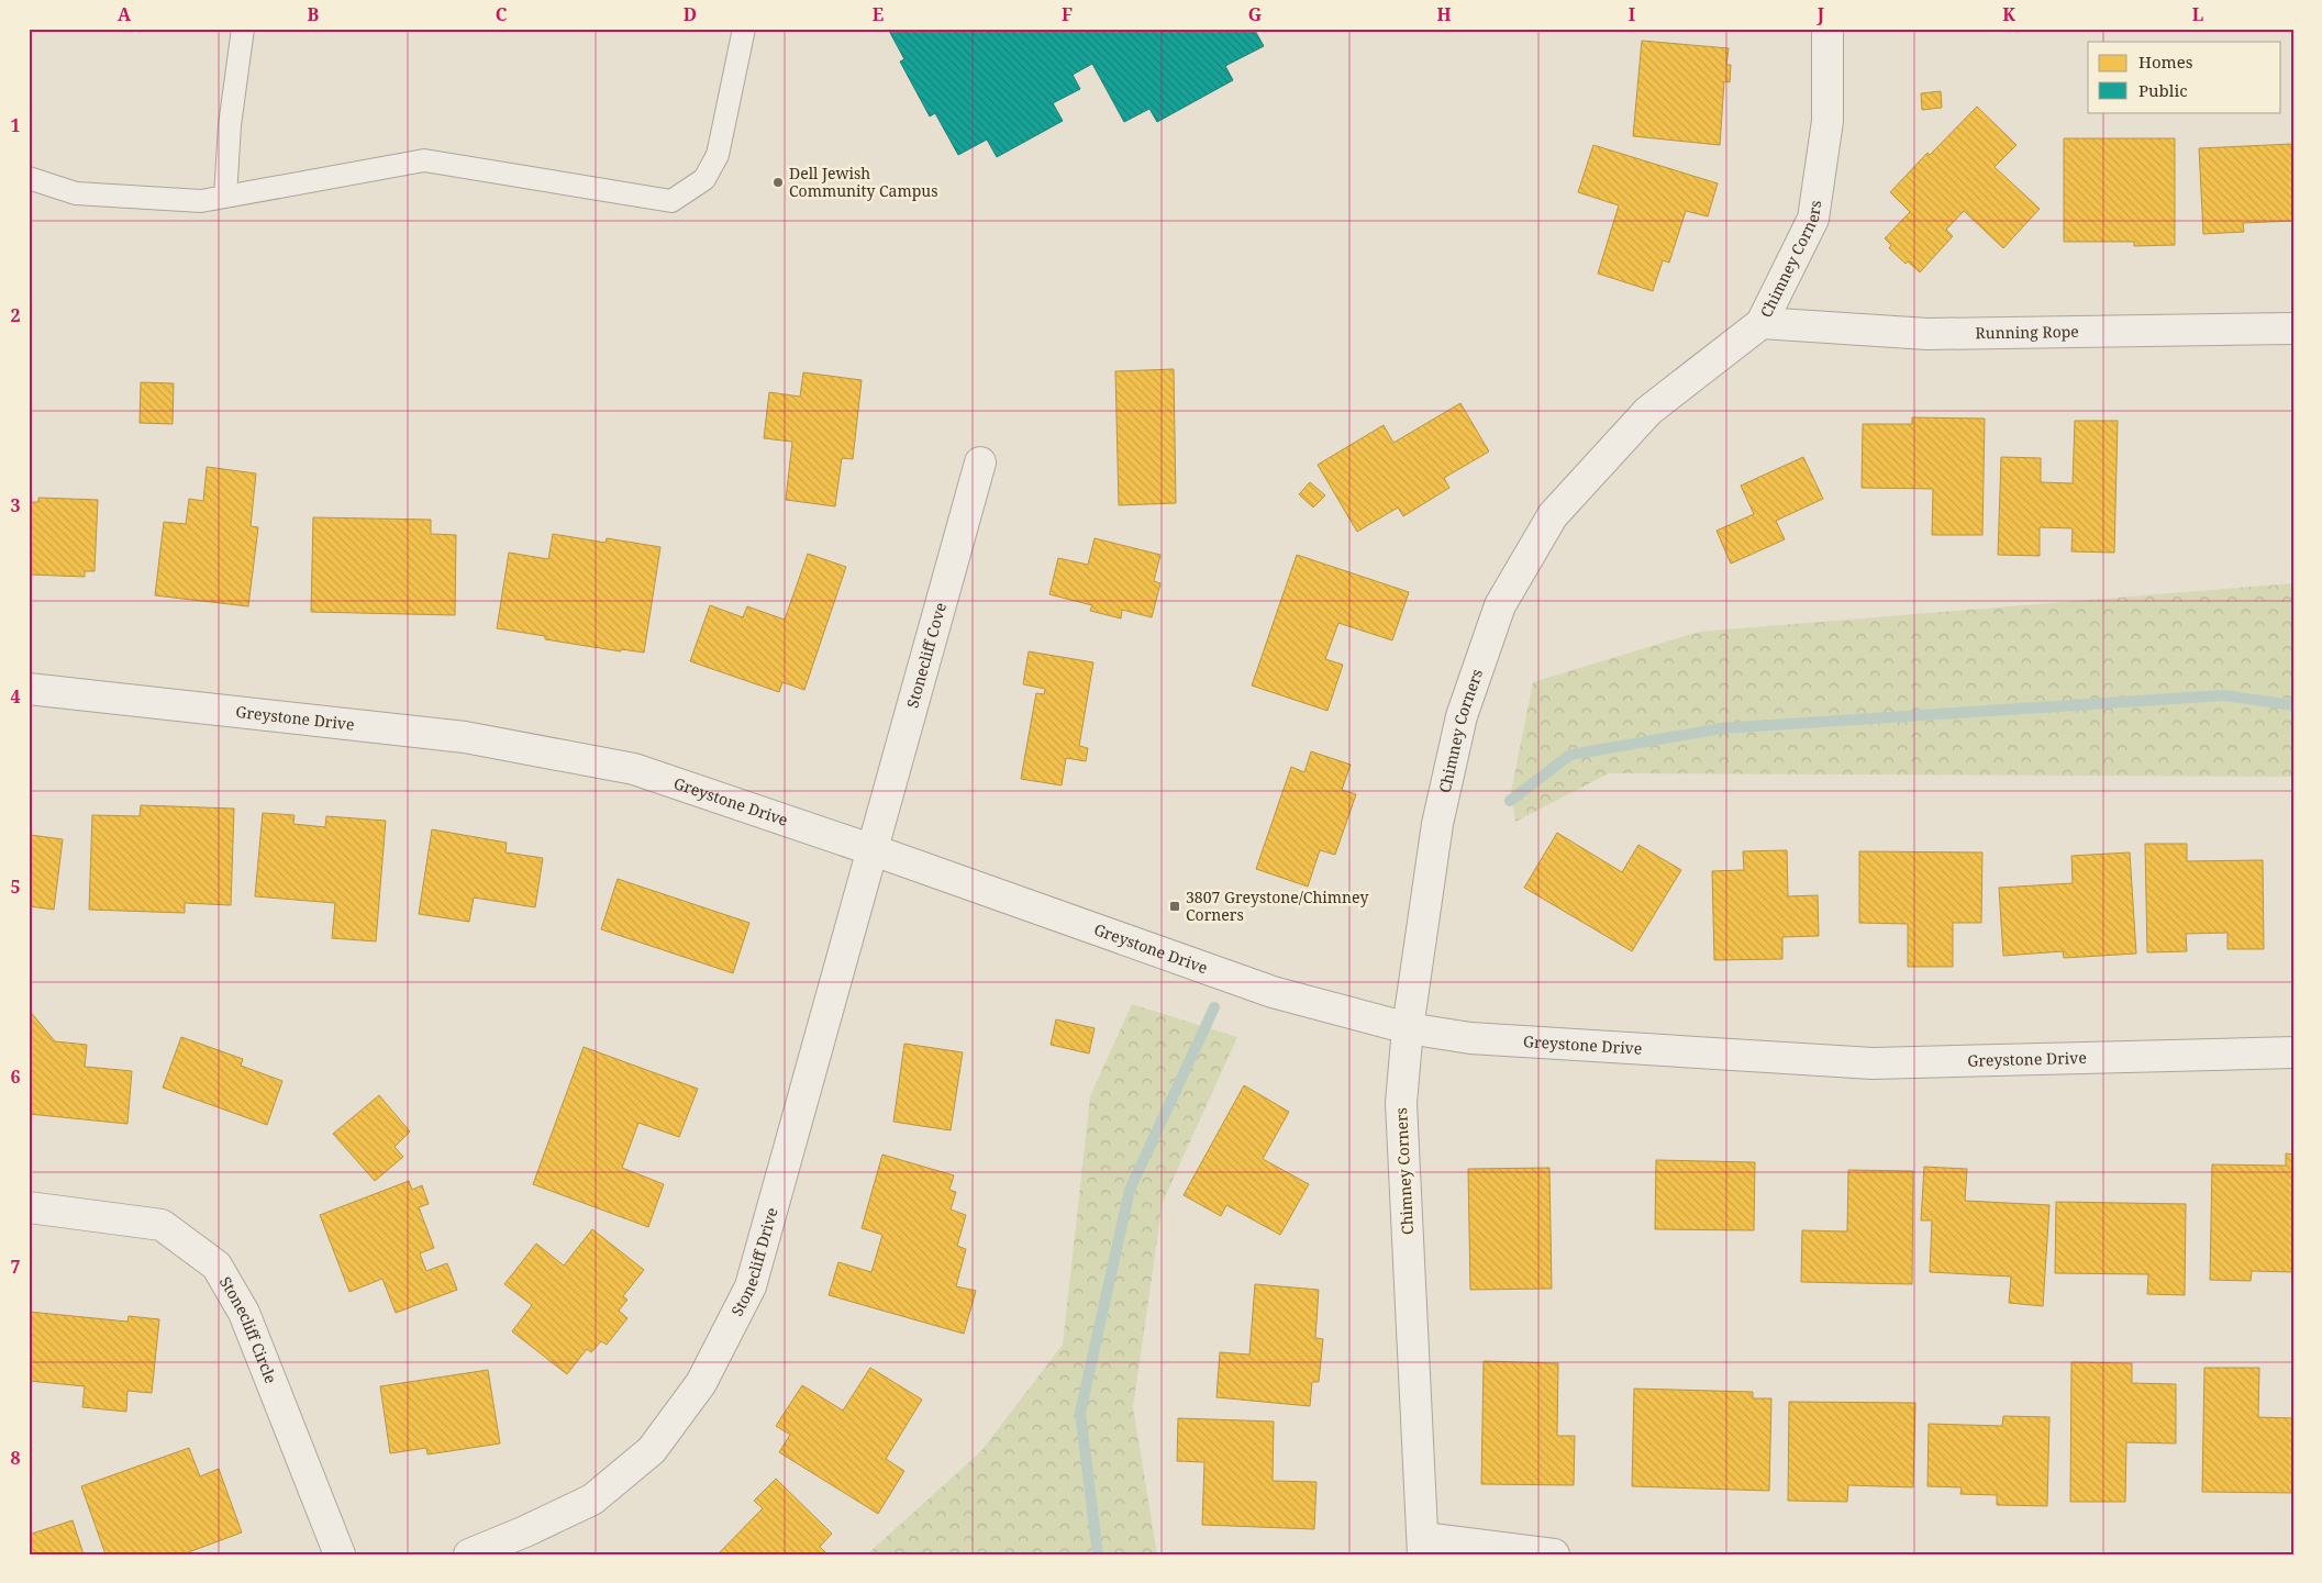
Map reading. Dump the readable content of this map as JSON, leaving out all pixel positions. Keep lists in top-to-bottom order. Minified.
{"streets":{"street":["Chimney Corners","Running Rope","Stonecliff Cove","Greystone Drive","Stonecliff Drive","Stonecliff Circle"]},"crossings":[["Chimney Corners","Running Rope"],["Chimney Corners","Greystone Drive"],["Stonecliff Cove","Greystone Drive"],["Stonecliff Cove","Stonecliff Drive"],["Greystone Drive","Stonecliff Drive"]],"places":{"other":["Dell Jewish Community Campus"],"transit":["3807 Greystone/Chimney Corners"]},"legend":["Homes","Public"],"grid":{"columns":["A","B","C","D","E","F","G","H","I","J","K","L"],"rows":["1","2","3","4","5","6","7","8"]}}
